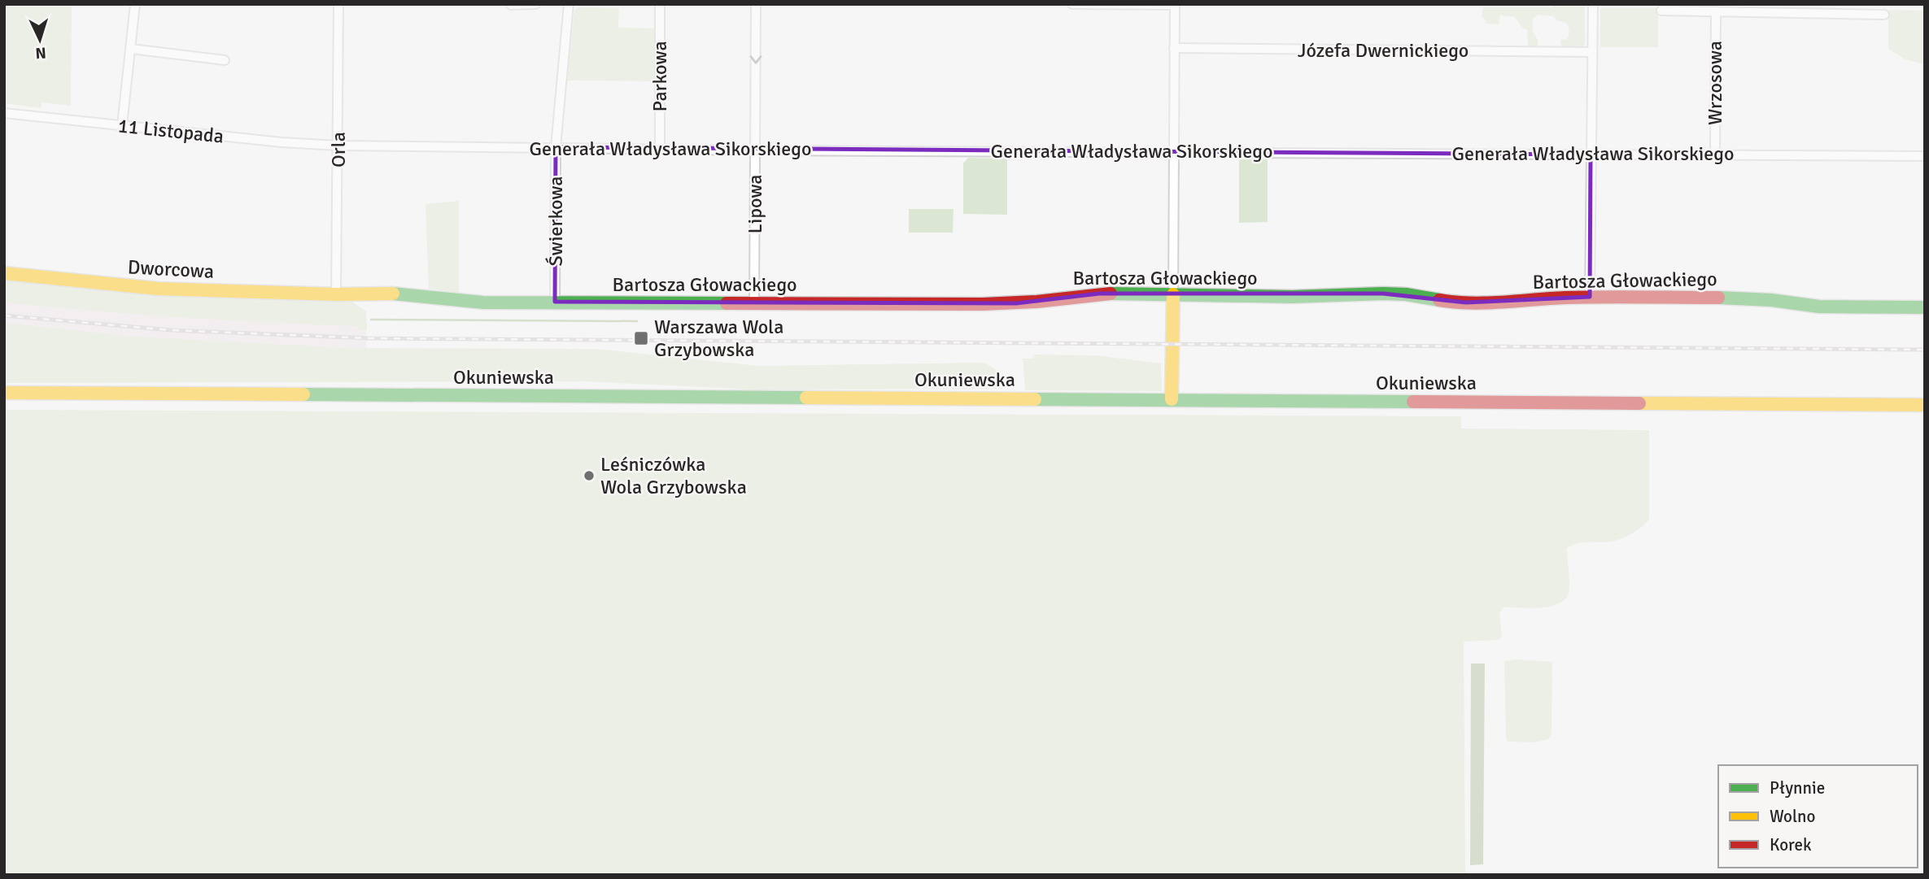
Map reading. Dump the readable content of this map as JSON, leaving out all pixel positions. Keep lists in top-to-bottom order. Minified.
{"streets":{"street":["Józefa Dwernickiego","Parkowa","Wrzosowa","11 Listopada","Generała Władysława Sikorskiego","Orla","Lipowa","Świerkowa","Dworcowa","Bartosza Głowackiego","Okuniewska"]},"crossings":[["Parkowa","Generała Władysława Sikorskiego"],["Wrzosowa","Generała Władysława Sikorskiego"],["11 Listopada","Generała Władysława Sikorskiego"],["11 Listopada","Orla"],["Generała Władysława Sikorskiego","Orla"],["Generała Władysława Sikorskiego","Lipowa"],["Generała Władysława Sikorskiego","Świerkowa"],["Orla","Dworcowa"],["Orla","Bartosza Głowackiego"],["Lipowa","Bartosza Głowackiego"],["Świerkowa","Bartosza Głowackiego"],["Dworcowa","Bartosza Głowackiego"]],"one_way":["Lipowa"],"places":{"transit":["Warszawa Wola Grzybowska"],"other":["Leśniczówka Wola Grzybowska"]},"legend":["Płynnie","Wolno","Korek"],"north":"bottom"}
